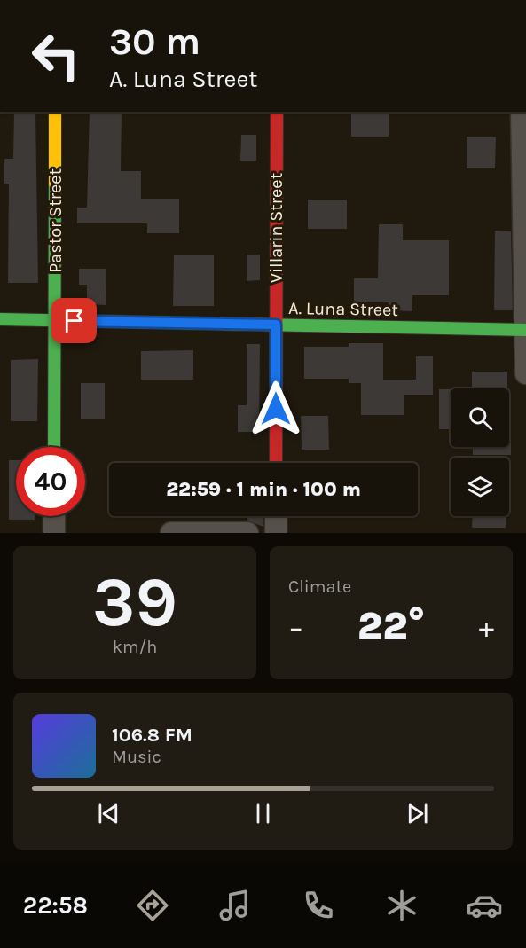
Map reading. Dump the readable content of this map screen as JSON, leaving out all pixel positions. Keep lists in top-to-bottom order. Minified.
{"streets":{"street":["Pastor Street","Villarin Street","A. Luna Street"]},"crossings":[["Pastor Street","A. Luna Street"],["Villarin Street","A. Luna Street"]],"page":{"turn":["30 m","A. Luna Street"],"limit":"40","trip":"22:59 · 1 min · 100 m","tile":[["39","km/h"],"Climate"],"heat":["−","22°","+"],"song":["106.8 FM","Music"],"tabs":"22:58"}}
